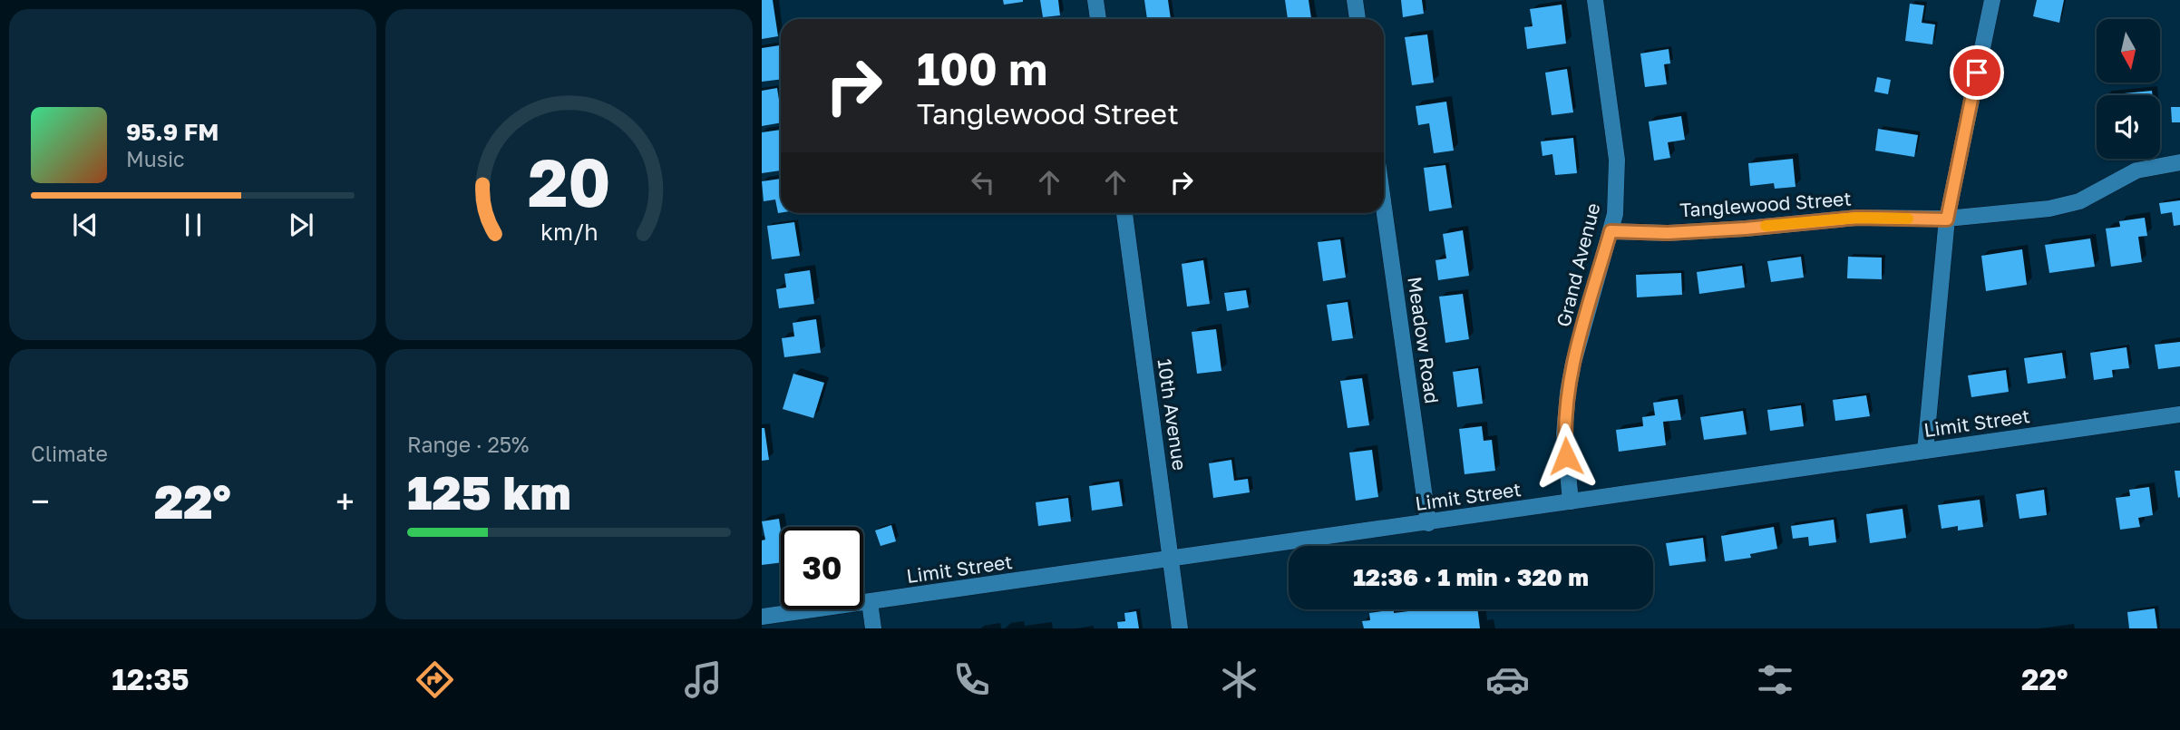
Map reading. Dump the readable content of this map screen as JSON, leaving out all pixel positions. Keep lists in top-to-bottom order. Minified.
{"streets":{"street":["Tanglewood Street","Grand Avenue","Meadow Road","10th Avenue","Limit Street"]},"crossings":[["Tanglewood Street","Grand Avenue"],["Grand Avenue","Limit Street"],["Meadow Road","Limit Street"],["10th Avenue","Limit Street"]],"north":"bottom","page":{"turn":["100 m","Tanglewood Street"],"song":["95.9 FM","Music"],"tile":["Climate",["Range · 25%","125 km"]],"heat":["−","22°","+"],"limit":"30","trip":"12:36 · 1 min · 320 m","tabs":["12:35","22°"],"gauge":["20","km/h"]}}
